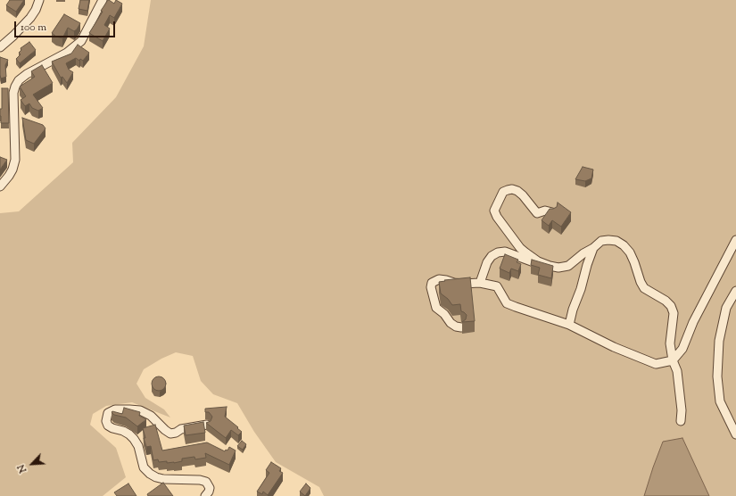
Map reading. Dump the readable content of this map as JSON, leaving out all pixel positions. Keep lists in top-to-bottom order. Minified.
{"scale_bar":"100 m","north":"bottom left"}
